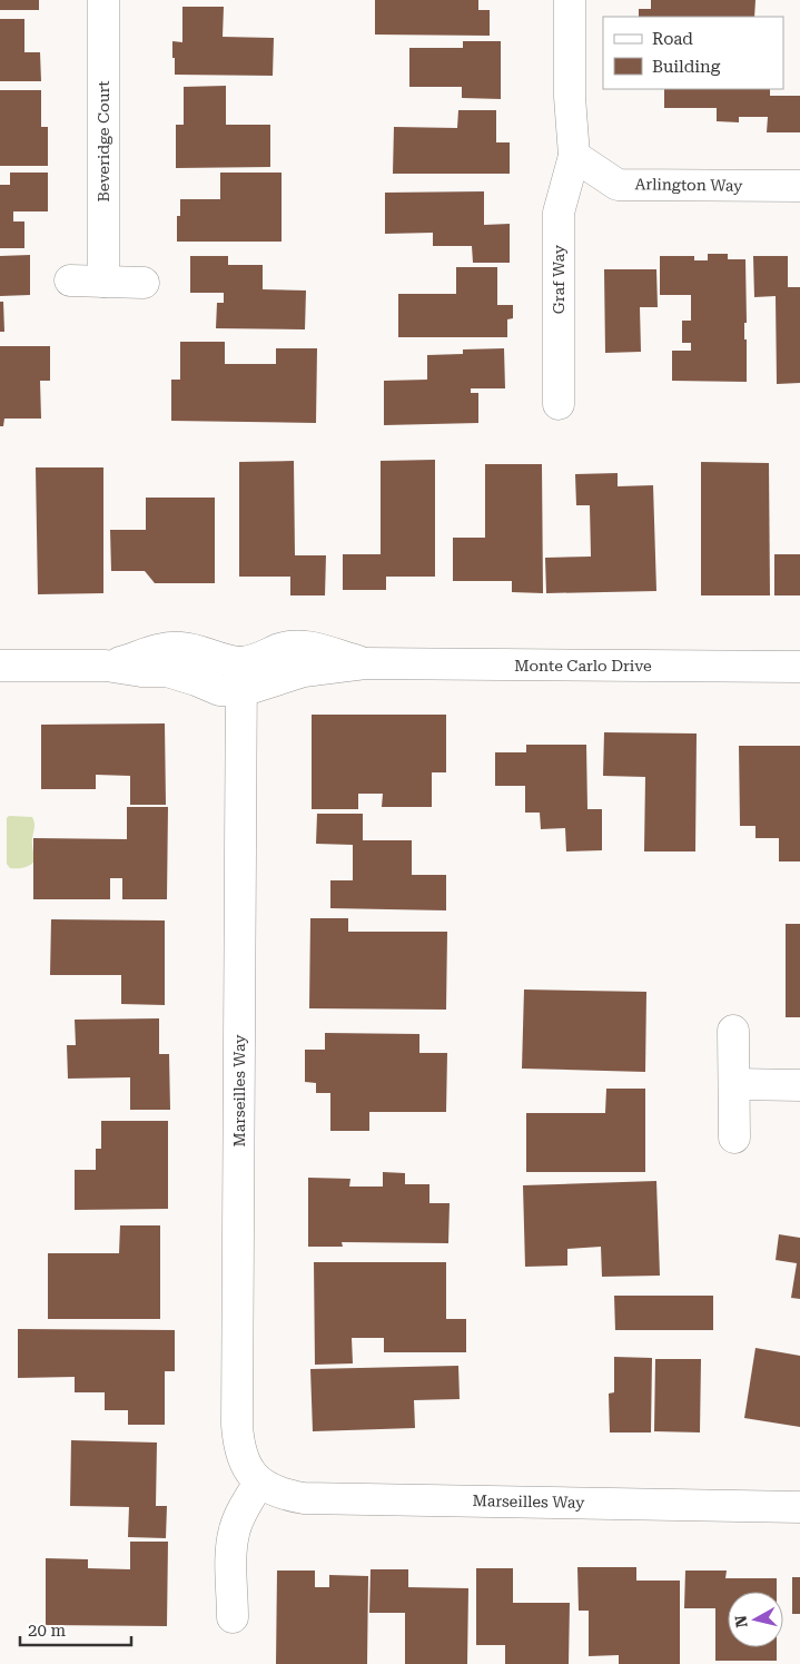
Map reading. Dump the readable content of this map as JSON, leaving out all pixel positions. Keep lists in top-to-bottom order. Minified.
{"streets":{"street":["Beveridge Court","Arlington Way","Graf Way","Monte Carlo Drive","Marseilles Way"]},"crossings":[["Arlington Way","Graf Way"],["Monte Carlo Drive","Marseilles Way"]],"legend":["Road","Building"],"scale_bar":"20 m","north":"left"}
